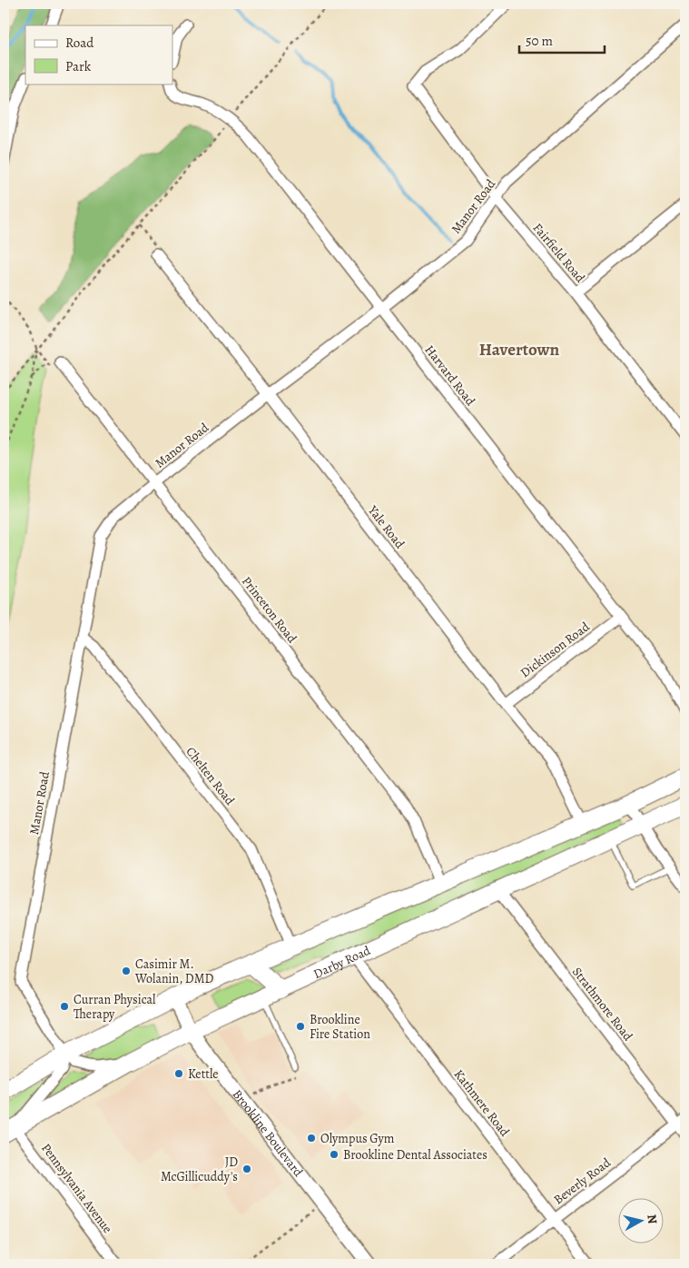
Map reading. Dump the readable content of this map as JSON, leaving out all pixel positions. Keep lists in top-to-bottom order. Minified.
{"streets":{"main road":["Darby Road"],"street":["Manor Road","Fairfield Road","Harvard Road","Yale Road","Princeton Road","Dickinson Road","Chelten Road","Strathmore Road","Kathmere Road","Brookline Boulevard","Beverly Road","Pennsylvania Avenue"]},"crossings":[["Manor Road","Fairfield Road"],["Manor Road","Harvard Road"],["Manor Road","Yale Road"],["Manor Road","Princeton Road"],["Manor Road","Chelten Road"],["Manor Road","Darby Road"],["Harvard Road","Dickinson Road"],["Yale Road","Dickinson Road"],["Darby Road","Strathmore Road"],["Darby Road","Kathmere Road"],["Darby Road","Brookline Boulevard"],["Darby Road","Pennsylvania Avenue"],["Strathmore Road","Beverly Road"],["Kathmere Road","Beverly Road"]],"districts":["Havertown"],"places":["Casimir M. Wolanin, DMD","Curran Physical Therapy","Brookline Fire Station","Kettle","Olympus Gym","Brookline Dental Associates","JD McGillicuddy's"],"legend":["Road","Park"],"scale_bar":"50 m","north":"right"}
